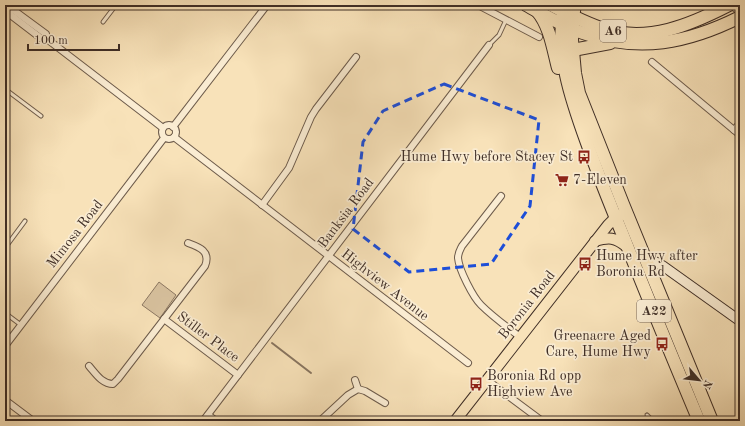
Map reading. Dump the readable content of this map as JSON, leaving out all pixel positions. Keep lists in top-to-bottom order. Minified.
{"streets":{"highway":["A6","A22"],"main road":["Boronia Road"],"street":["Banksia Road","Mimosa Road","Highview Avenue","Stiller Place"]},"crossings":[["A6","A22"],["Banksia Road","Highview Avenue"],["Banksia Road","Stiller Place"],["Mimosa Road","Highview Avenue"],["Boronia Road","A22"]],"places":{"bus stop":["Hume Hwy before Stacey St","Hume Hwy after Boronia Rd","Greenacre Aged Care, Hume Hwy","Boronia Rd opp Highview Ave"],"supermarket":["7-Eleven"]},"scale_bar":"100 m","north":"bottom right"}
